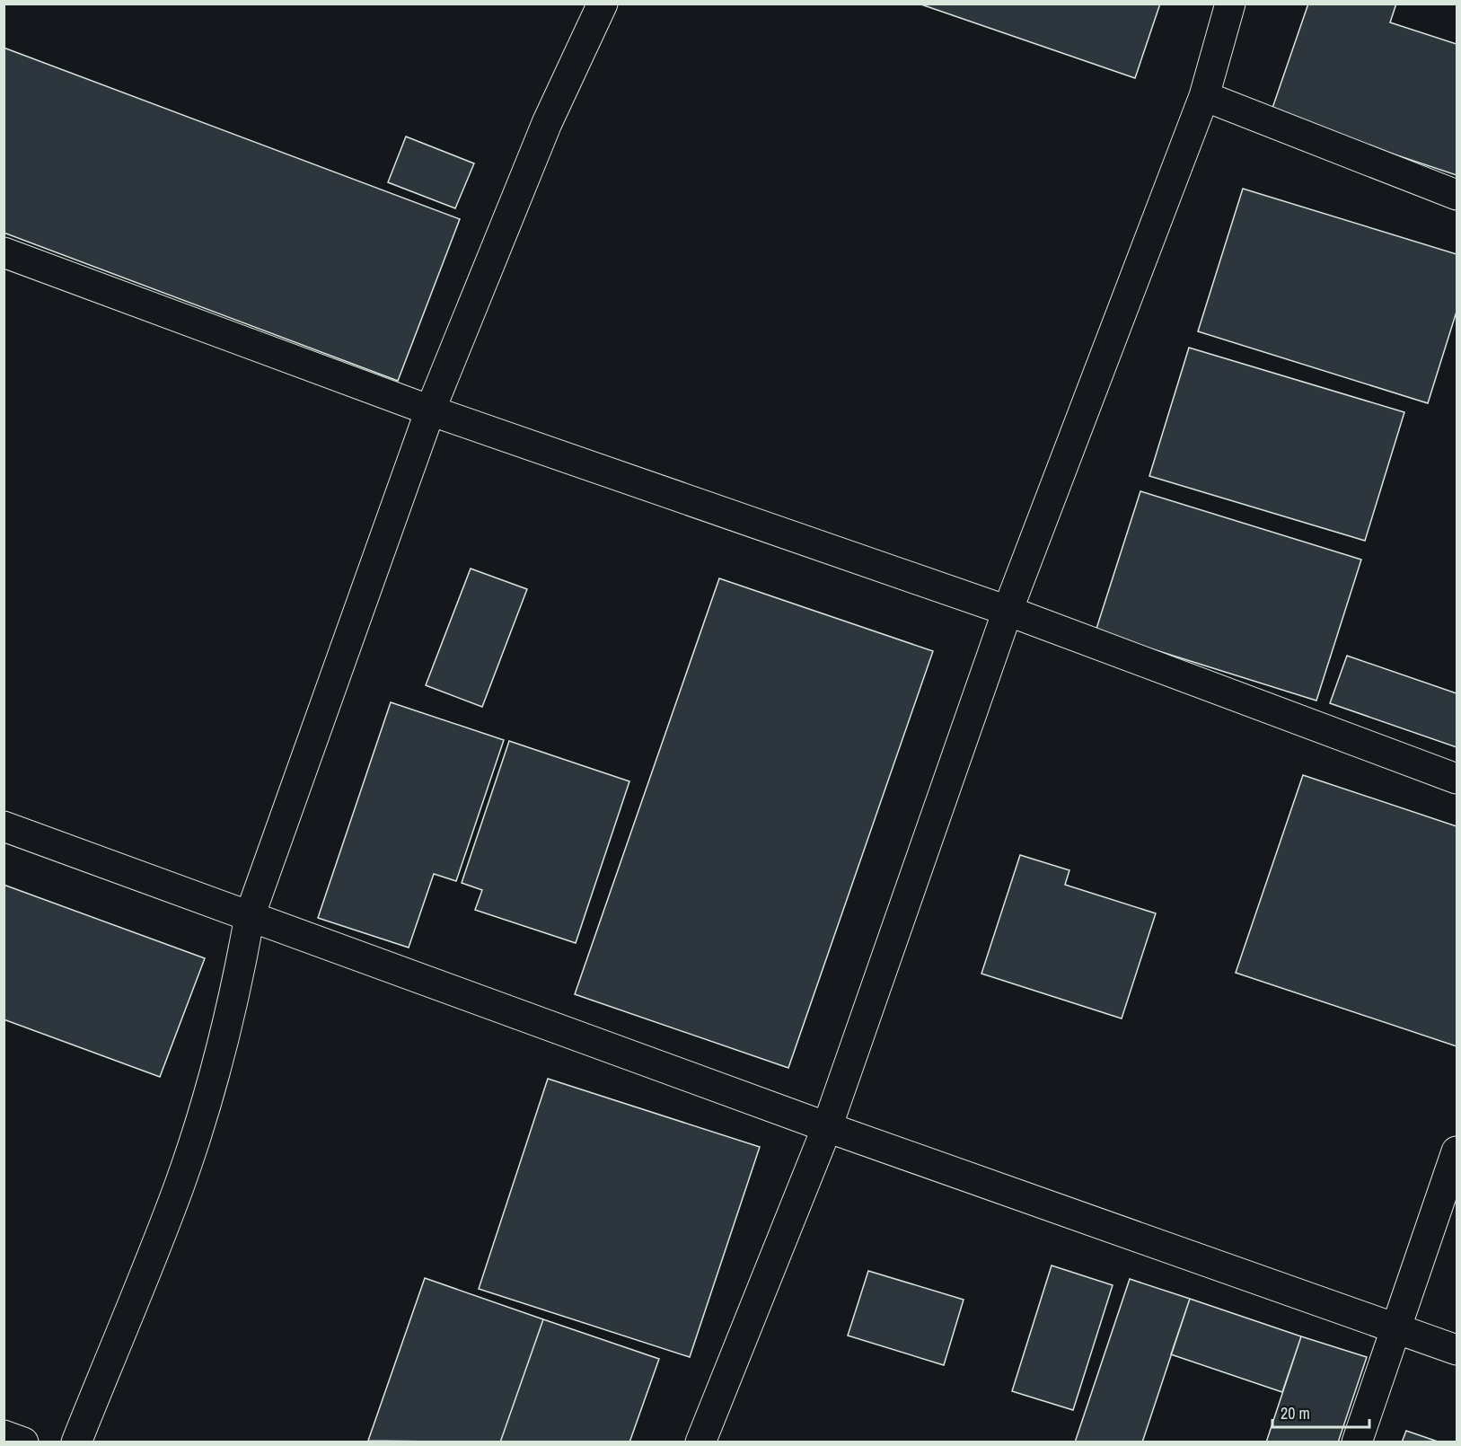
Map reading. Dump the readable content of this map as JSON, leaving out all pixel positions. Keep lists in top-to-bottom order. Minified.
{"scale_bar":"20 m"}
